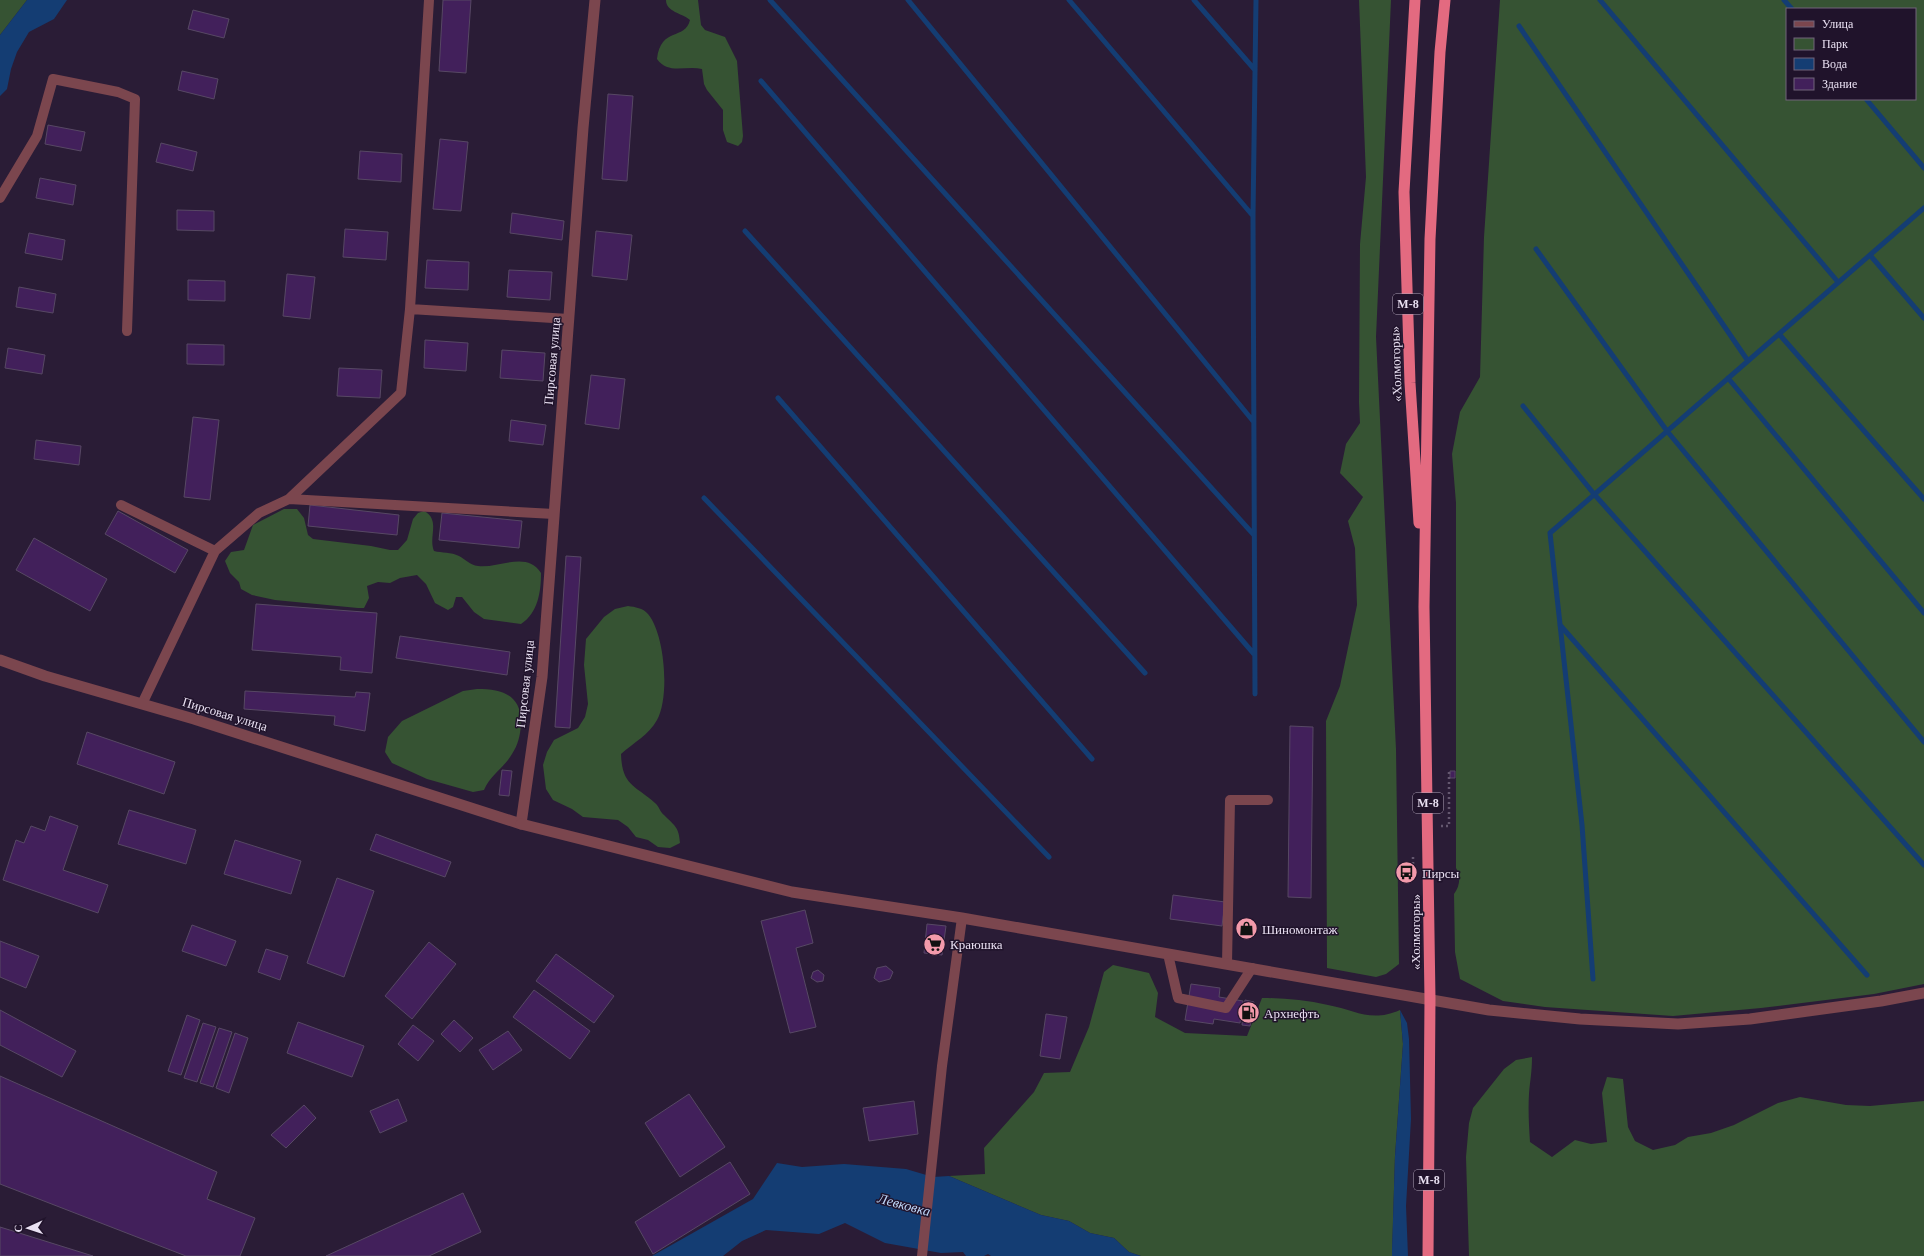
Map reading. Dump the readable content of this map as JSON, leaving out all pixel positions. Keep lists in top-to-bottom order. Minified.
{"streets":{"highway":["М-8","«Холмогоры»"],"street":["Пирсовая улица"]},"water":["Левковка"],"places":{"bus stop":["Пирсы"],"shop":["Шиномонтаж"],"supermarket":["Краюшка"],"fuel station":["Архнефть"]},"legend":["Улица","Парк","Вода","Здание"],"north":"left"}
